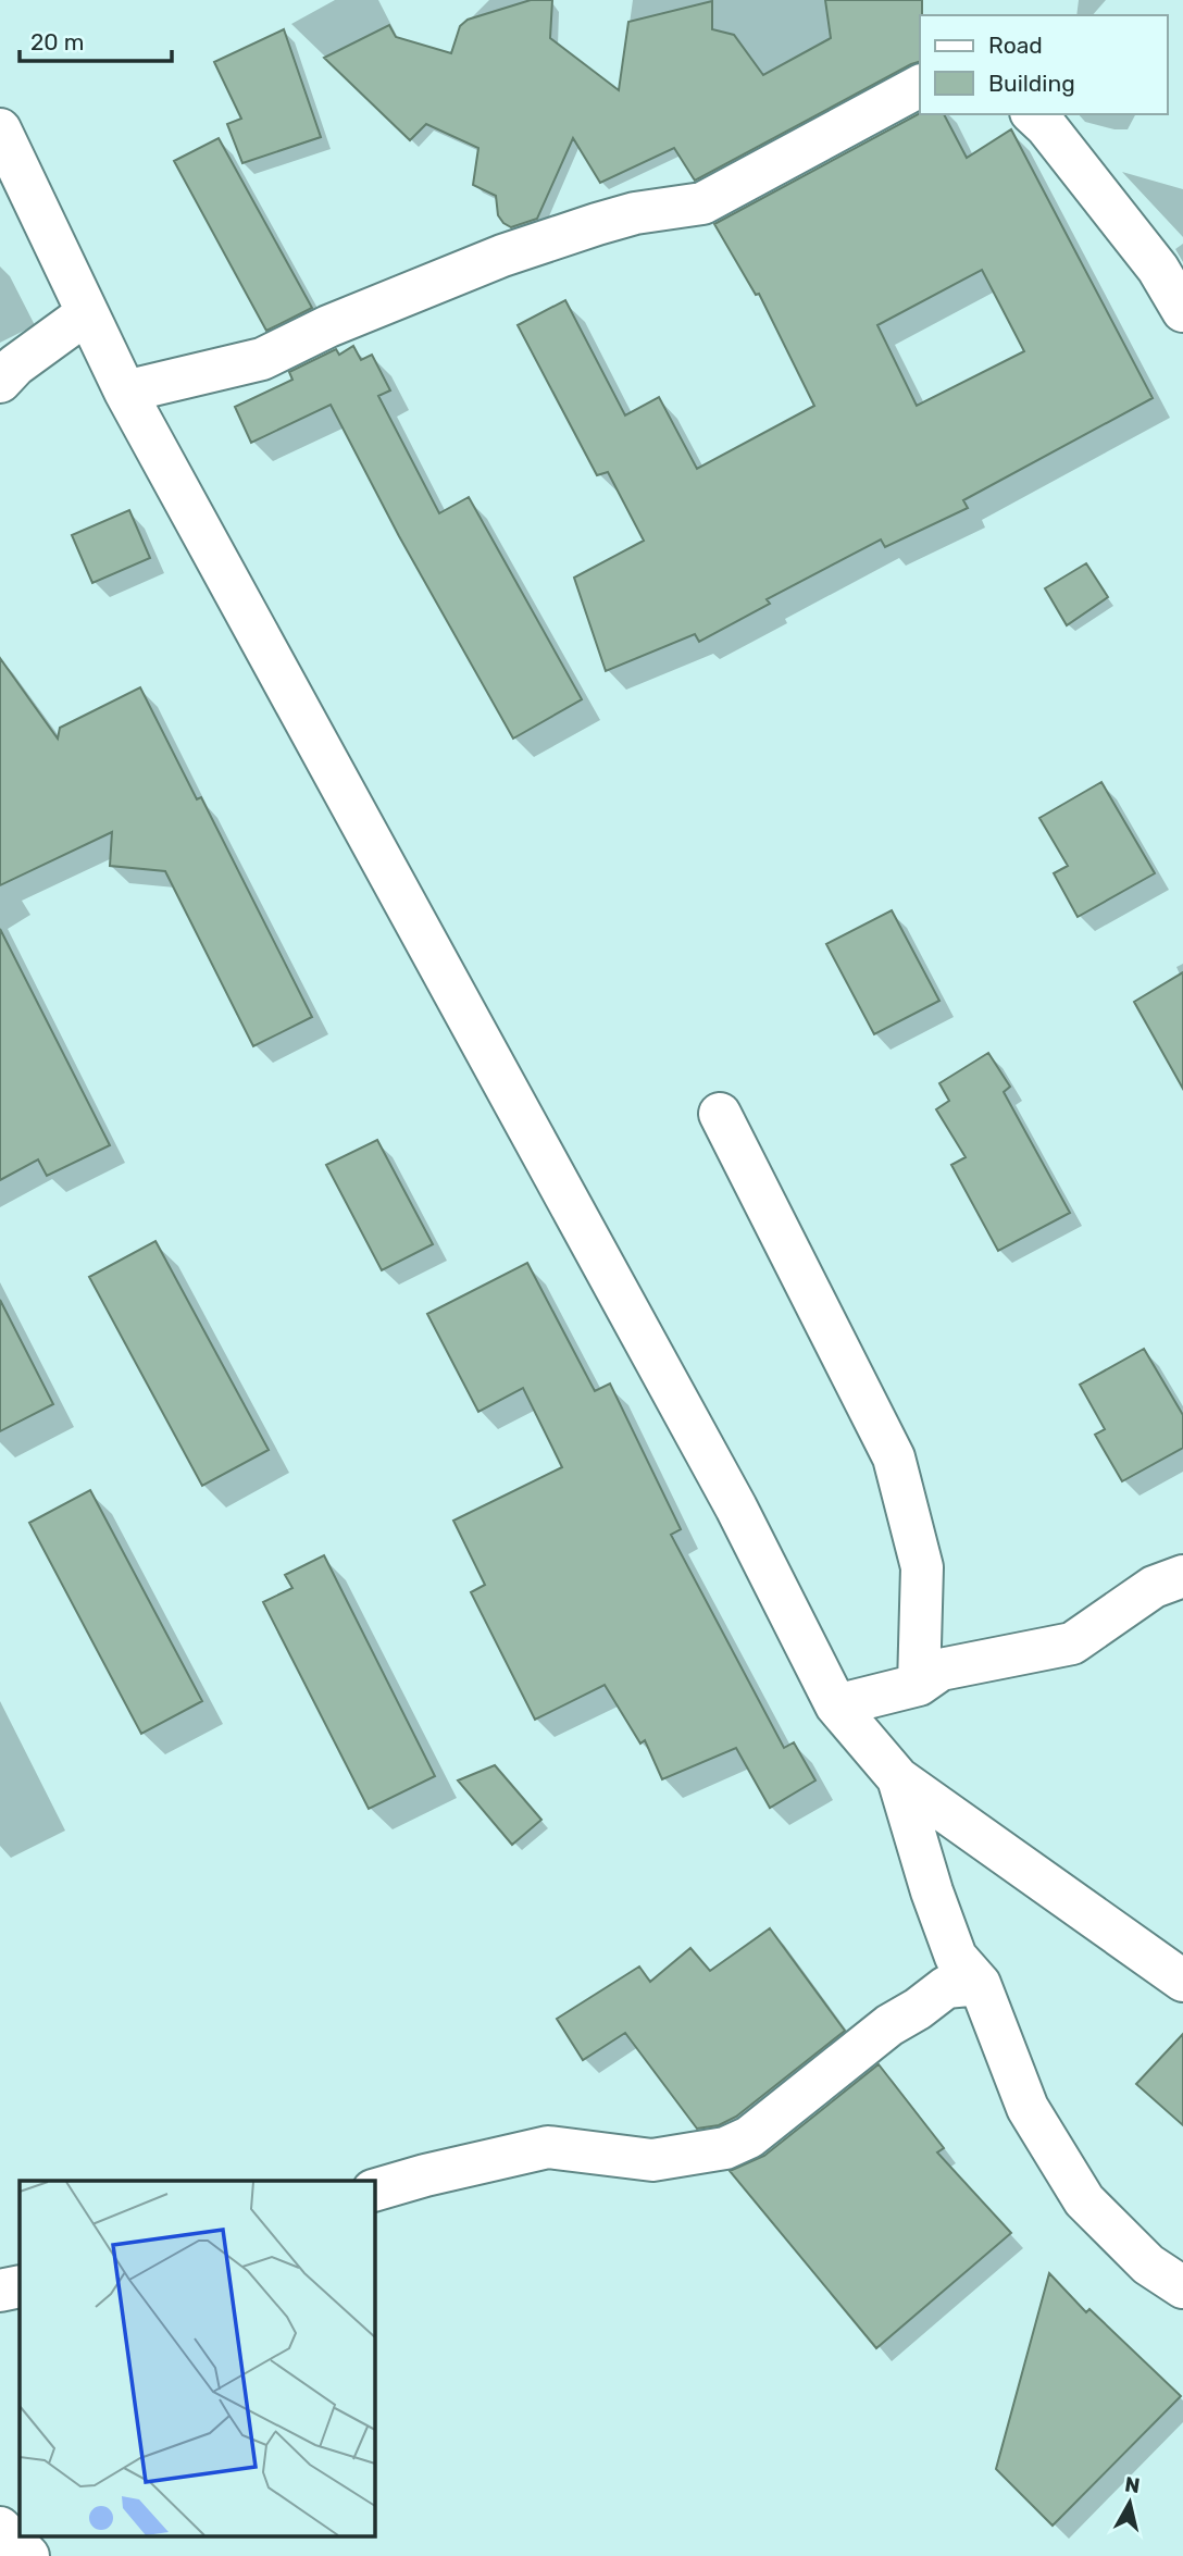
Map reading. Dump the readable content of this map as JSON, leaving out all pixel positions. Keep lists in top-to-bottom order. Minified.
{"legend":["Road","Building"],"scale_bar":"20 m","north":"top"}
